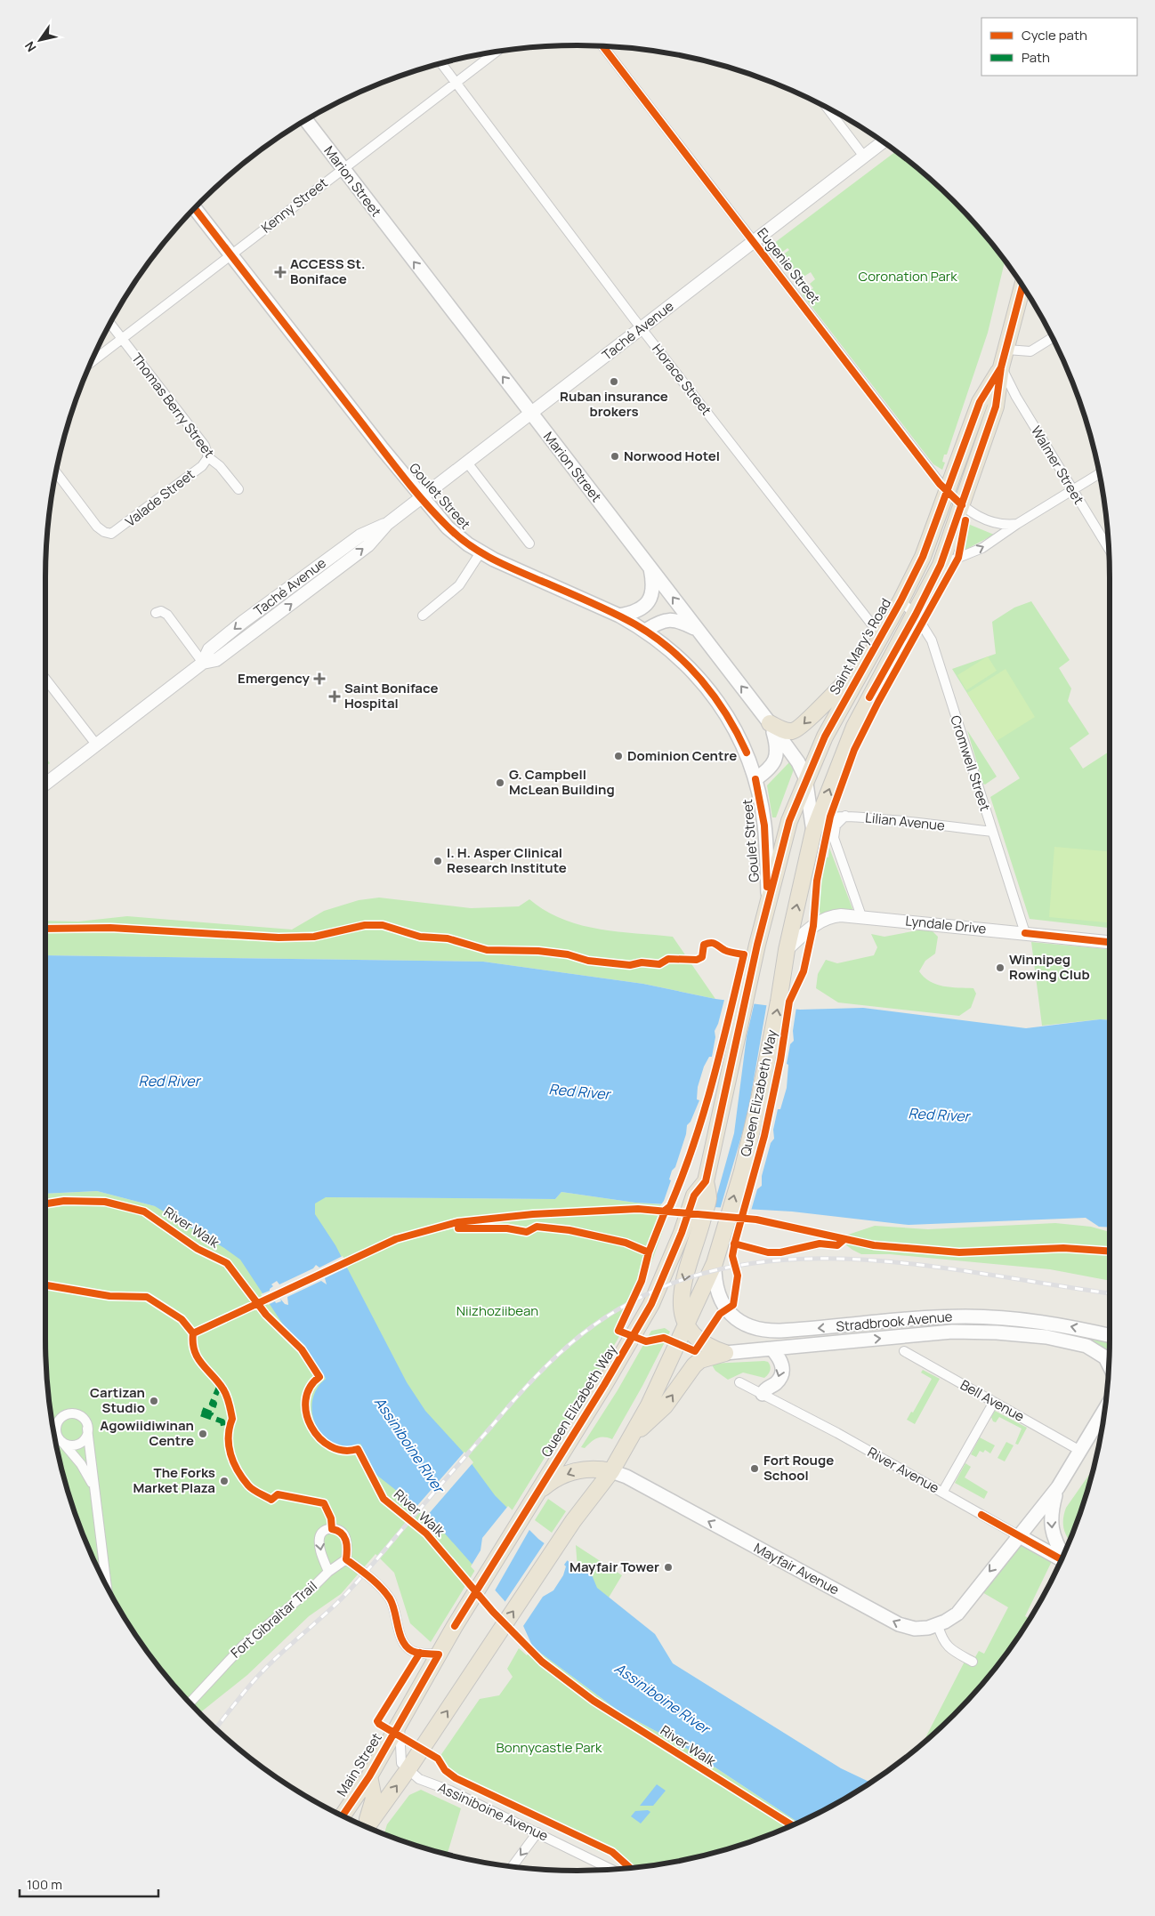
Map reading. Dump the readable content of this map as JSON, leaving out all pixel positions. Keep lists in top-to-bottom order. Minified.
{"streets":{"highway":["Saint Mary's Road","Queen Elizabeth Way","Main Street"],"main road":["Marion Street","Goulet Street","Stradbrook Avenue","River Avenue","Mayfair Avenue"],"street":["Kenny Street","Eugenie Street","Taché Avenue","Horace Street","Thomas Berry Street","Walmer Street","Valade Street","Cromwell Street","Lilian Avenue","Lyndale Drive","Bell Avenue","Fort Gibraltar Trail","Assiniboine Avenue"],"cycle path":["River Walk"]},"crossings":[["Marion Street","Kenny Street"],["Marion Street","Taché Avenue"],["Marion Street","Saint Mary's Road"],["Marion Street","Lilian Avenue"],["Kenny Street","Horace Street"],["Kenny Street","Thomas Berry Street"],["Kenny Street","Goulet Street"],["Eugenie Street","Taché Avenue"],["Eugenie Street","Saint Mary's Road"],["Taché Avenue","Horace Street"],["Taché Avenue","Goulet Street"],["Horace Street","Saint Mary's Road"],["Thomas Berry Street","Valade Street"],["Walmer Street","Saint Mary's Road"],["Goulet Street","Saint Mary's Road"],["Saint Mary's Road","Cromwell Street"],["Saint Mary's Road","Queen Elizabeth Way"],["Cromwell Street","Lilian Avenue"],["Cromwell Street","Lyndale Drive"],["Lyndale Drive","Queen Elizabeth Way"],["Queen Elizabeth Way","Stradbrook Avenue"],["Queen Elizabeth Way","Mayfair Avenue"],["Queen Elizabeth Way","Main Street"],["Queen Elizabeth Way","Assiniboine Avenue"]],"one_way":["Marion Street","Mayfair Avenue"],"water":["Red River","Assiniboine River"],"parks":["Coronation Park","Niizhoziibean","Bonnycastle Park"],"places":{"health":["ACCESS St. Boniface","Emergency","Saint Boniface Hospital"],"other":["Ruban insurance brokers","Norwood Hotel","Dominion Centre","G. Campbell McLean Building","I. H. Asper Clinical Research Institute","Winnipeg Rowing Club","Cartizan Studio","Agowiidiwinan Centre","Fort Rouge School","The Forks Market Plaza","Mayfair Tower"]},"legend":["Cycle path","Path"],"scale_bar":"100 m","north":"bottom left"}
